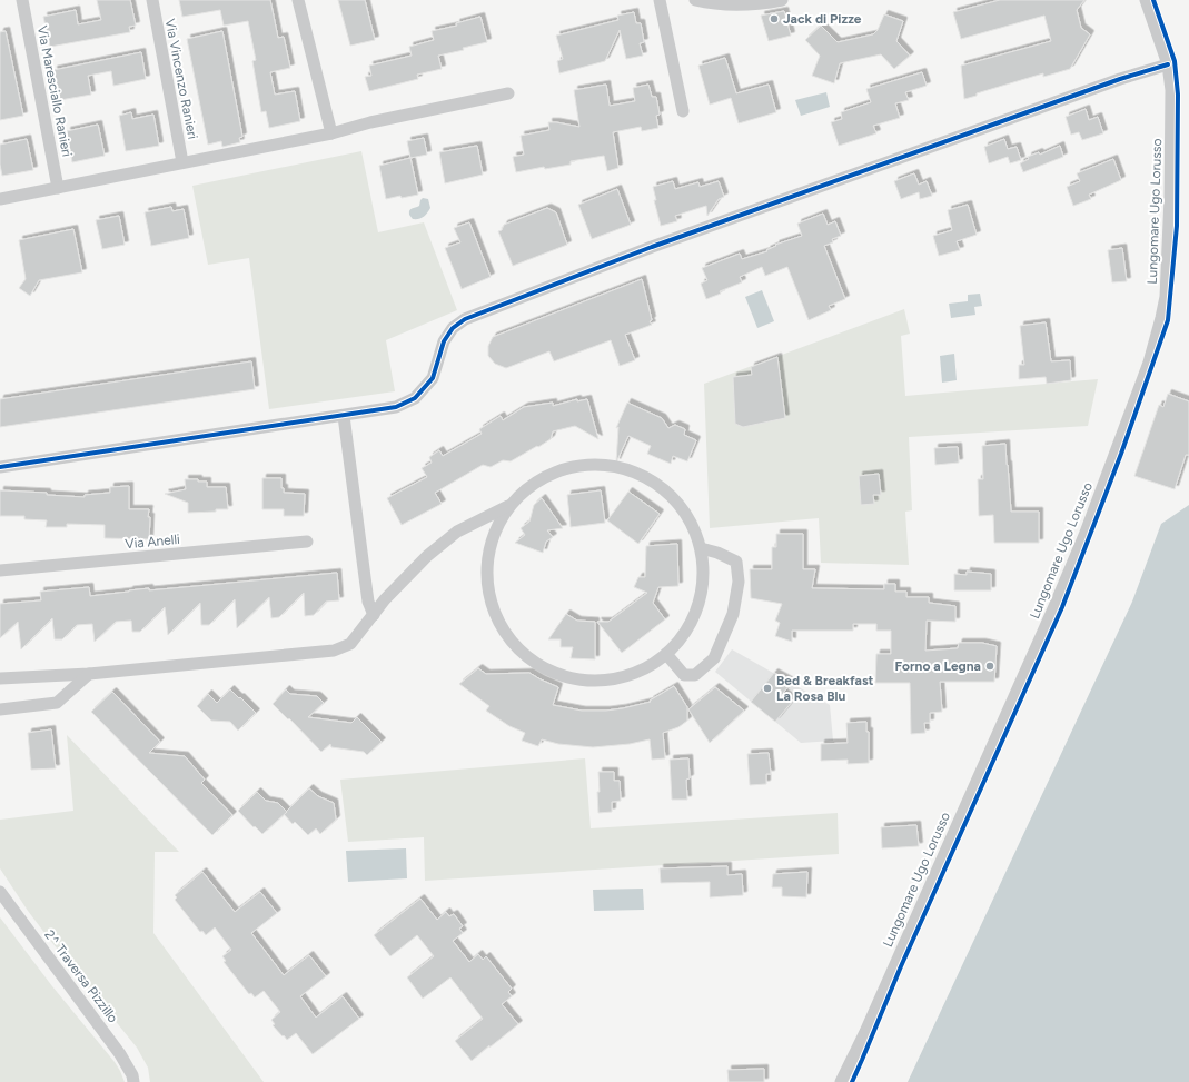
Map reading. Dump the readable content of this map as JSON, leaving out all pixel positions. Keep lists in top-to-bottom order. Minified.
{"streets":{"street":["Via Vincenzo Ranieri","Via Maresciallo Ranieri","Lungomare Ugo Lorusso","Via Anelli","2^ Traversa Pizzillo"]},"places":["Jack di Pizze","Forno a Legna","Bed & Breakfast La Rosa Blu"]}
